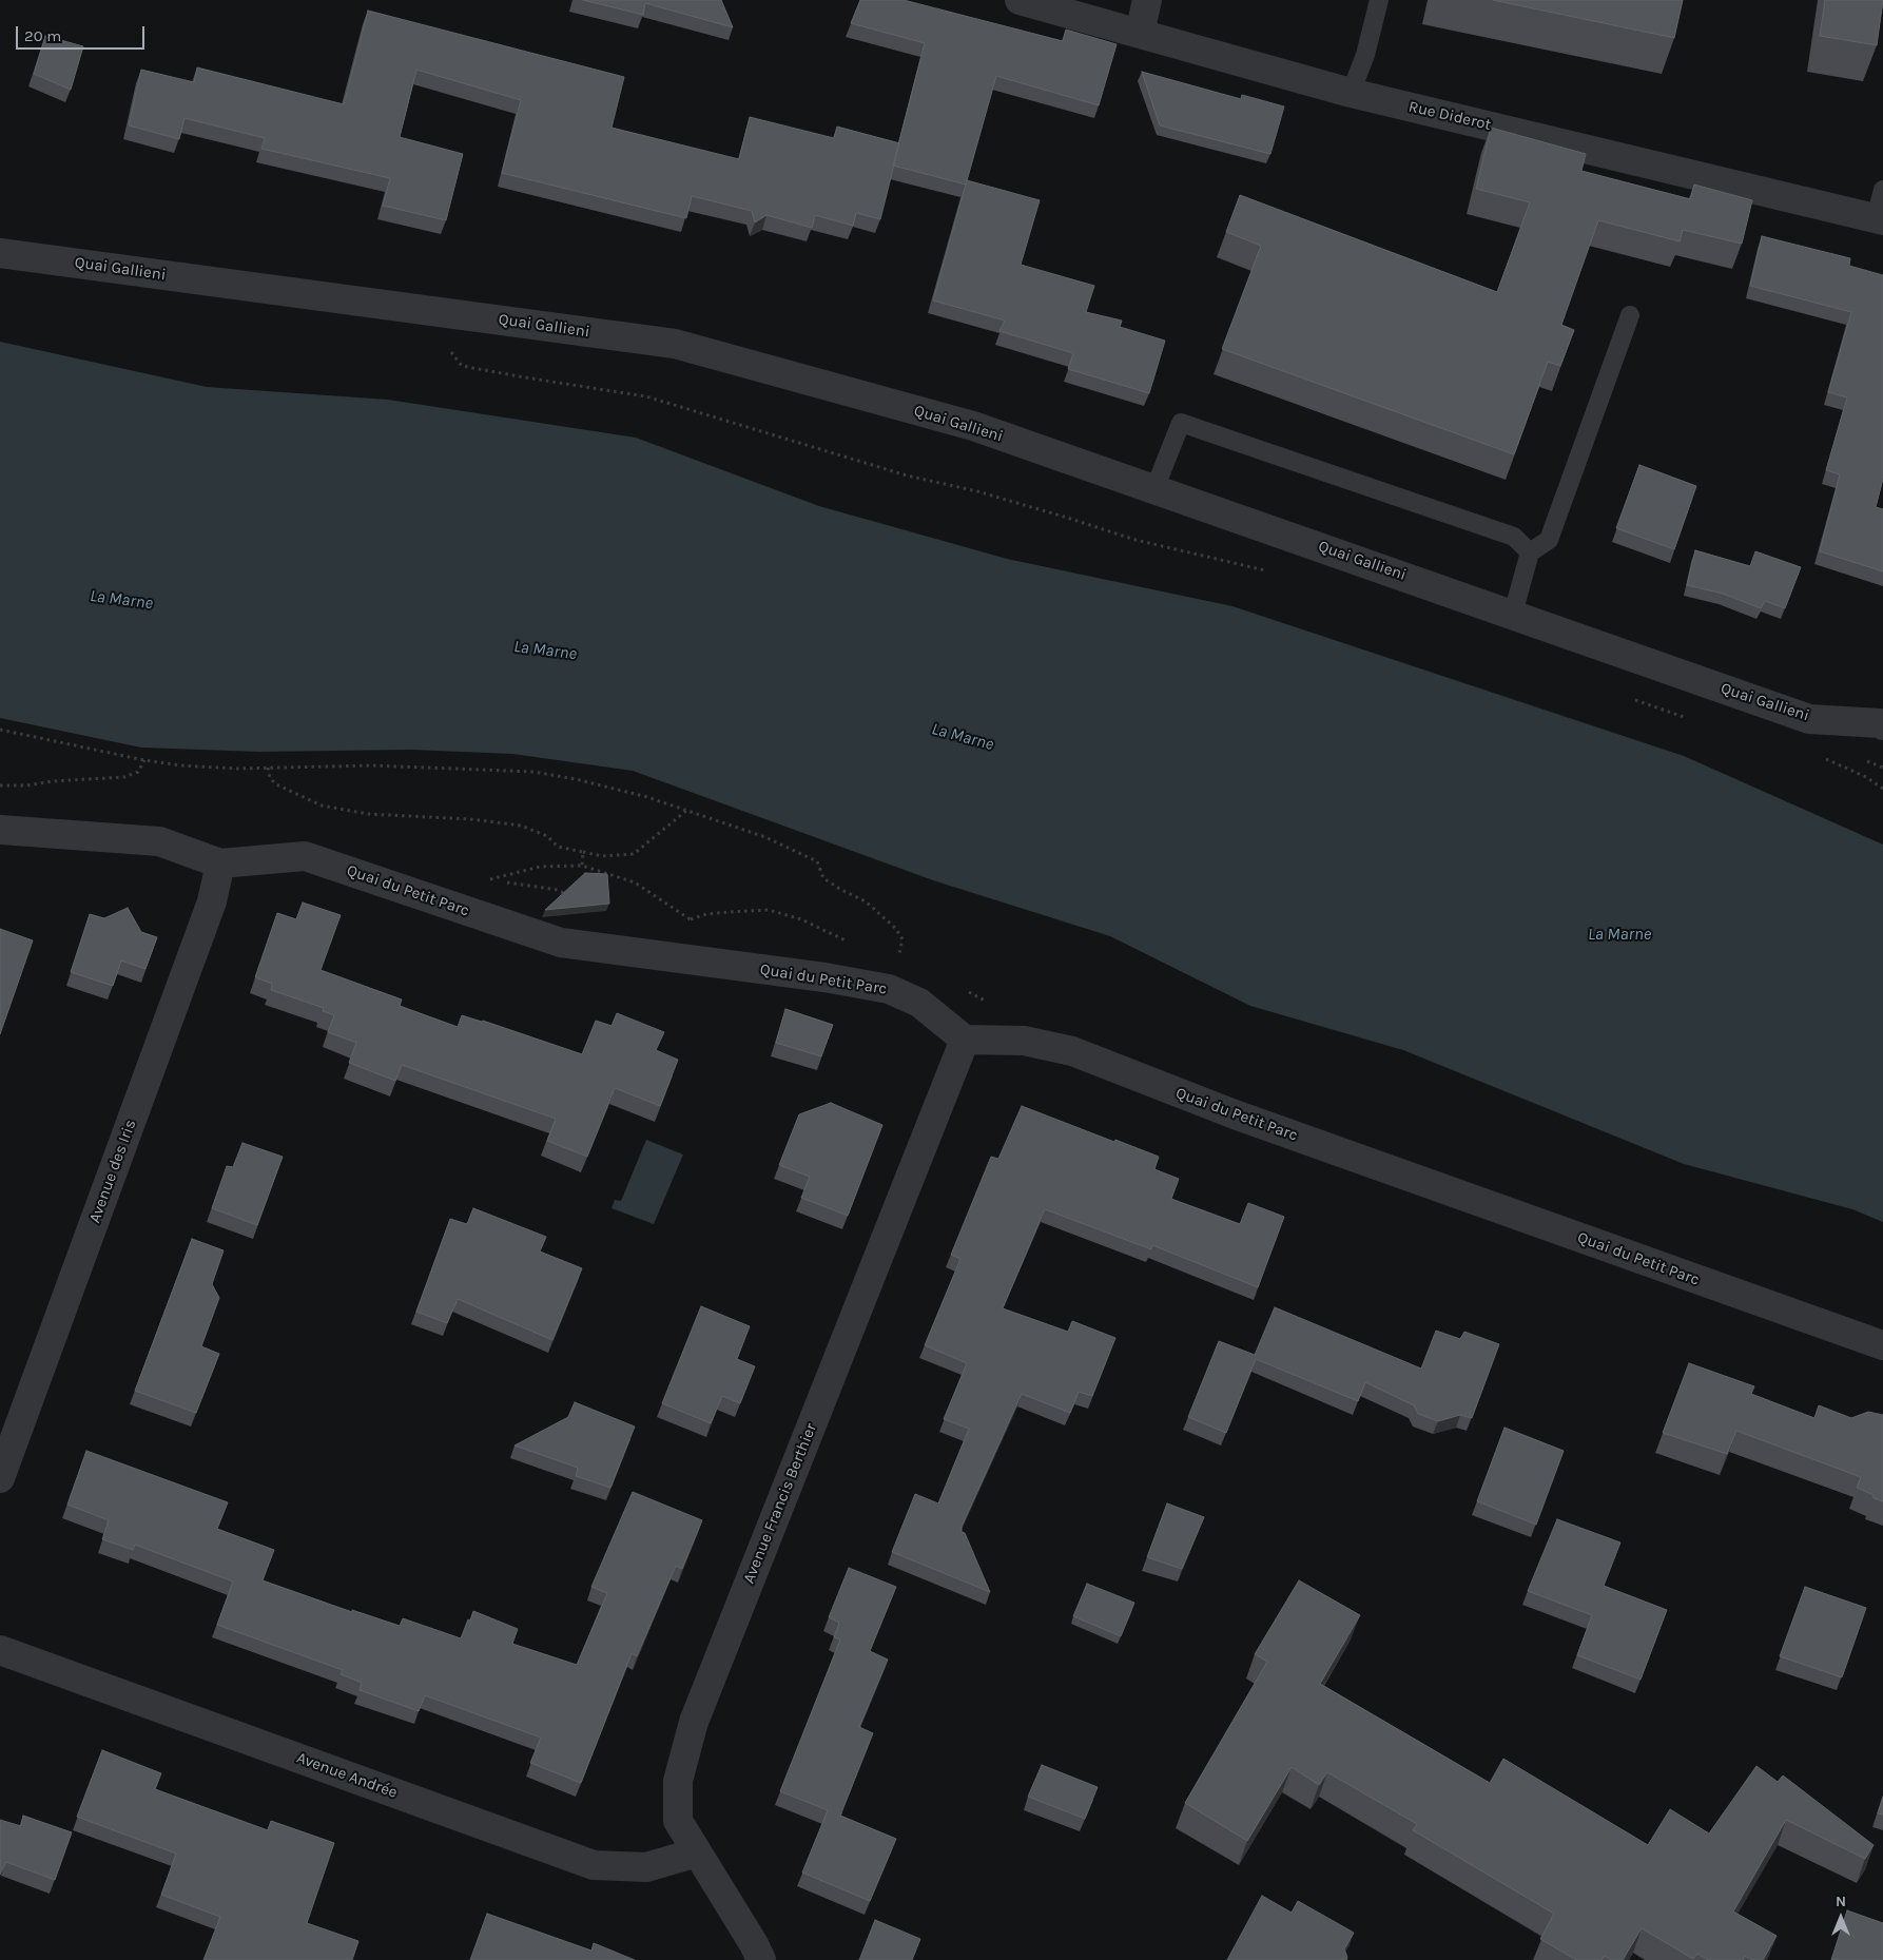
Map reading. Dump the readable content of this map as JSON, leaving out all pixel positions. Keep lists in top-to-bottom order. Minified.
{"streets":{"street":["Rue Diderot","Quai Gallieni","Quai du Petit Parc","Avenue des Iris","Avenue Francis Berthier","Avenue Andrée"]},"crossings":[["Quai du Petit Parc","Avenue des Iris"],["Quai du Petit Parc","Avenue Francis Berthier"],["Avenue Francis Berthier","Avenue Andrée"]],"water":["La Marne"],"scale_bar":"20 m","north":"top"}
